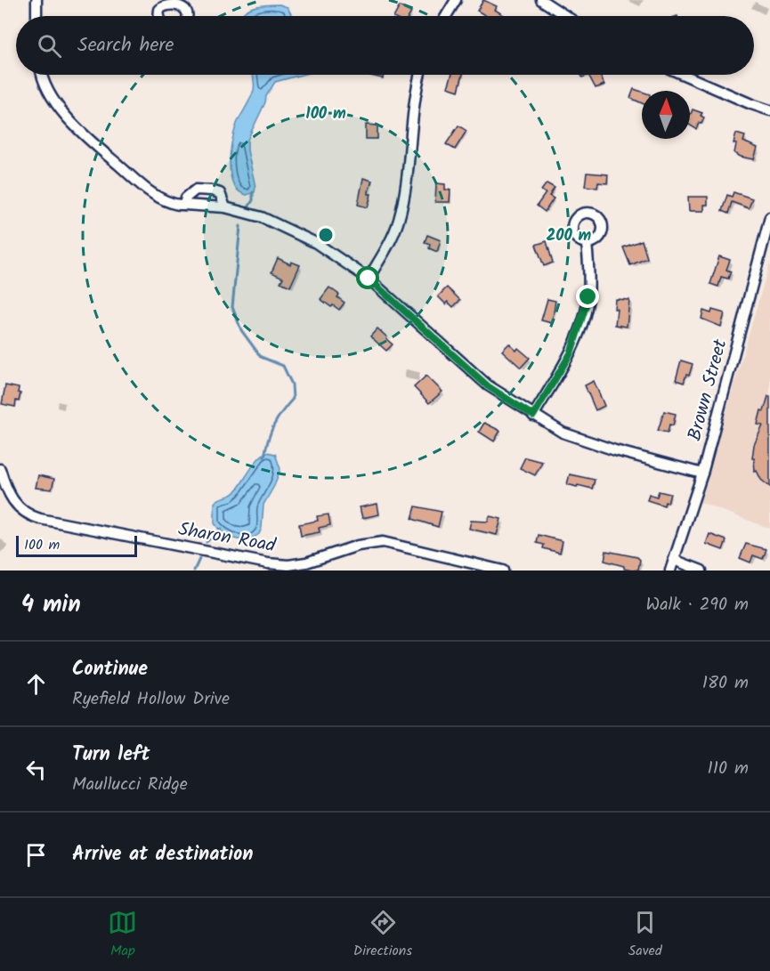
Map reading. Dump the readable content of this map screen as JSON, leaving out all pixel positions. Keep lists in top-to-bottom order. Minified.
{"streets":{"street":["Brown Street","Sharon Road"]},"scale_bar":"100 m","north":"top","page":{"search":"Search here","scale":"100 m","heading":["4 min","Walk · 290 m"],"list":[["Continue","Ryefield Hollow Drive","180 m"],["Turn left","Maullucci Ridge","110 m"],"Arrive at destination"],"nav":["Map","Directions","Saved"]},"rings":["100 m","200 m"]}
